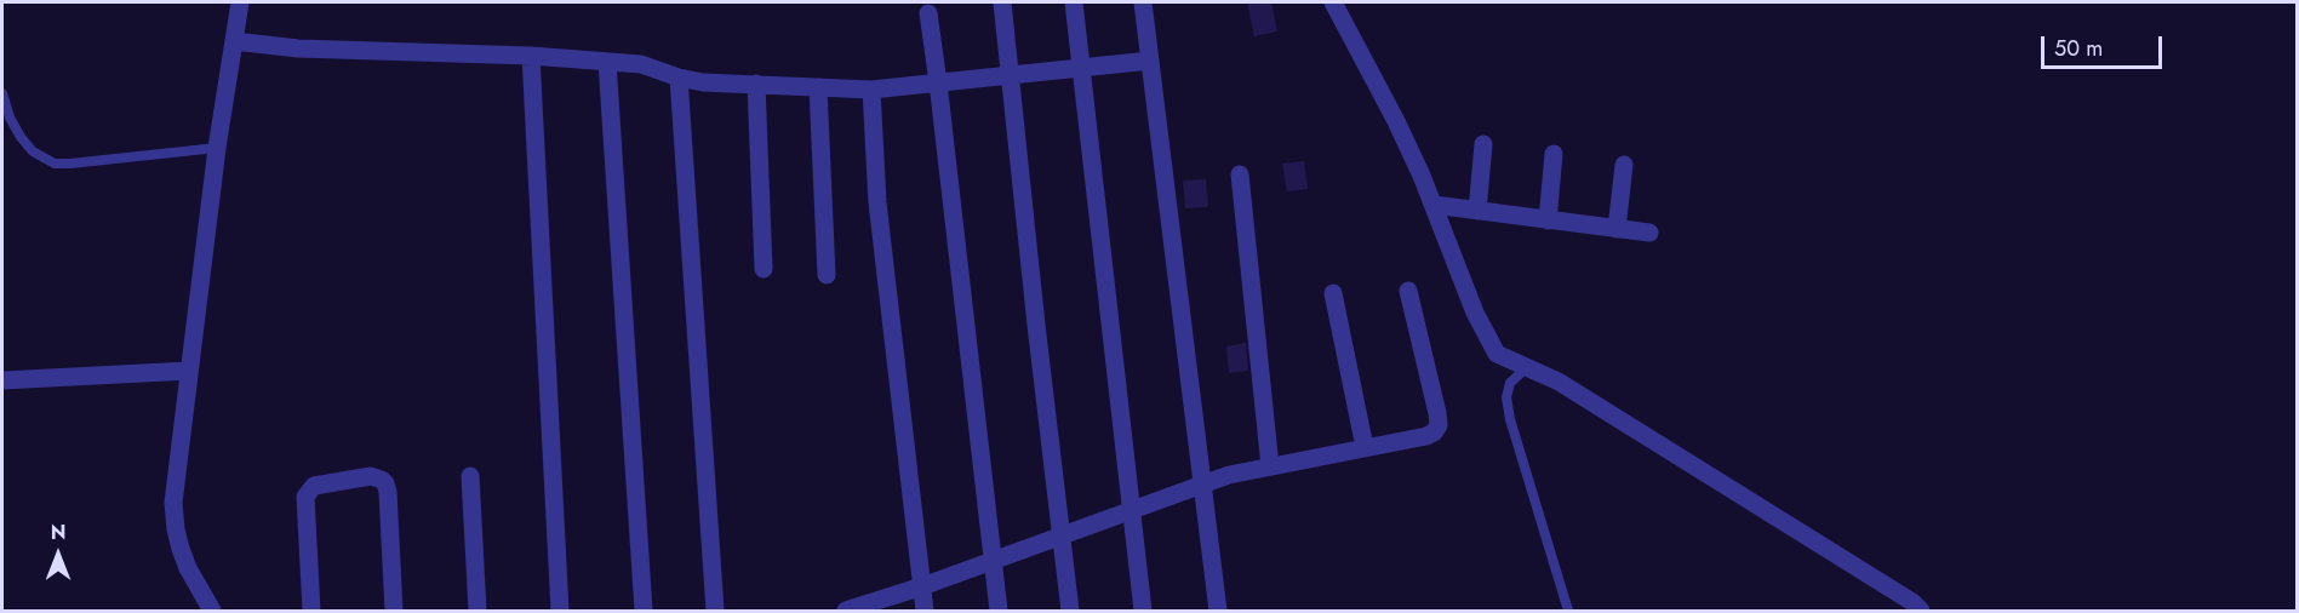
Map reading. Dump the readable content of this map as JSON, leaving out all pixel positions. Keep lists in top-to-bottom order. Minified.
{"scale_bar":"50 m","north":"top"}
